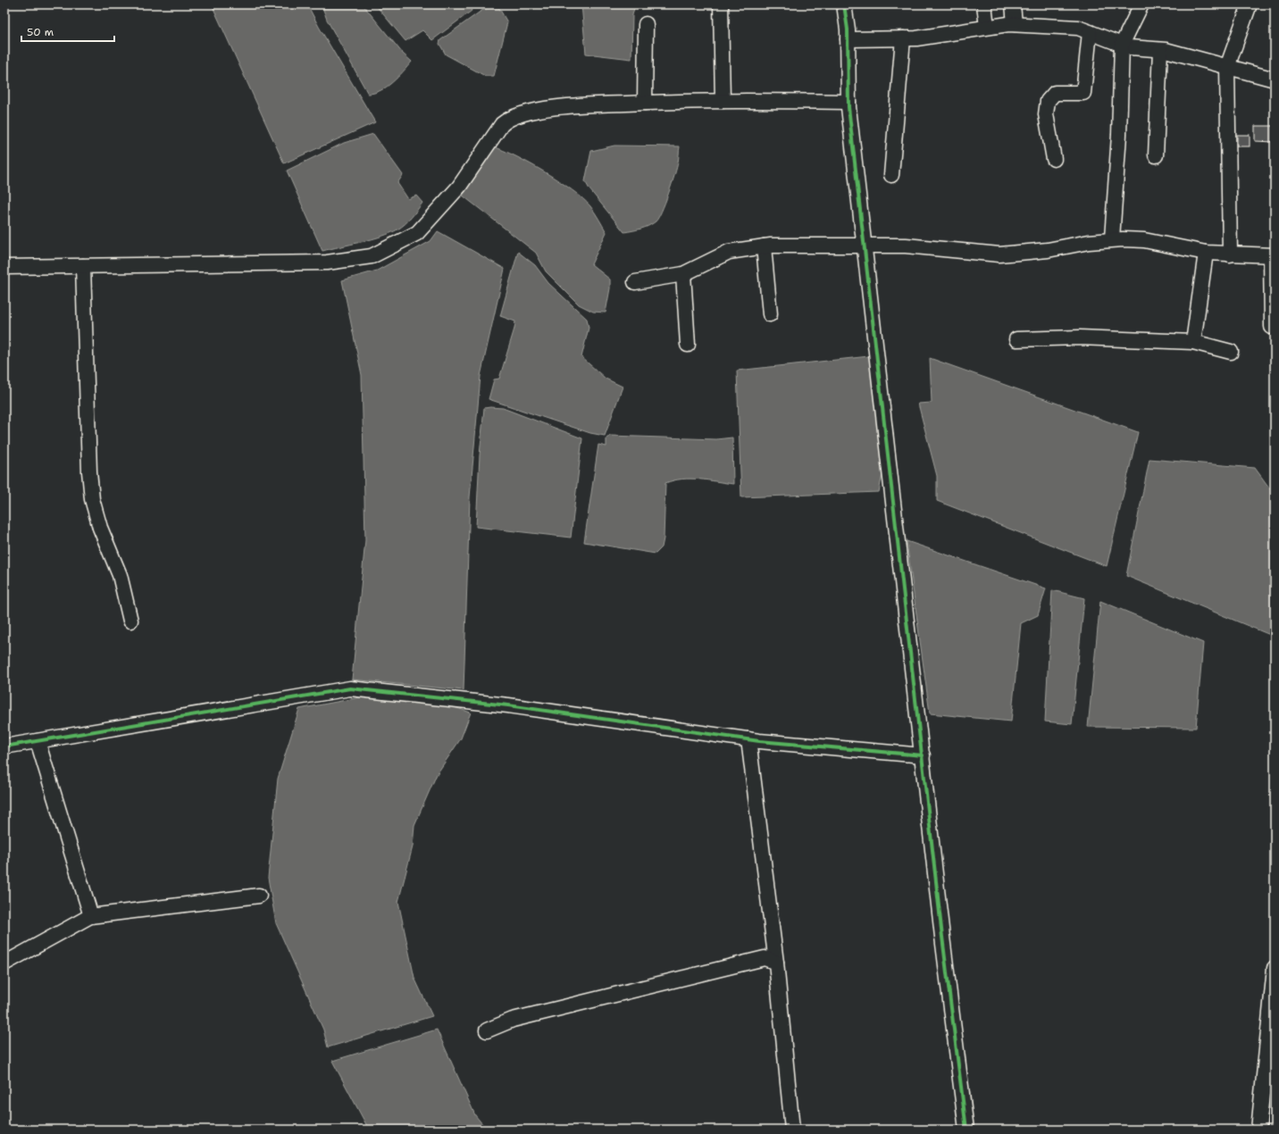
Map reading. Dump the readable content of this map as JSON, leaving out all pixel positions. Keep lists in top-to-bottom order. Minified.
{"scale_bar":"50 m"}
